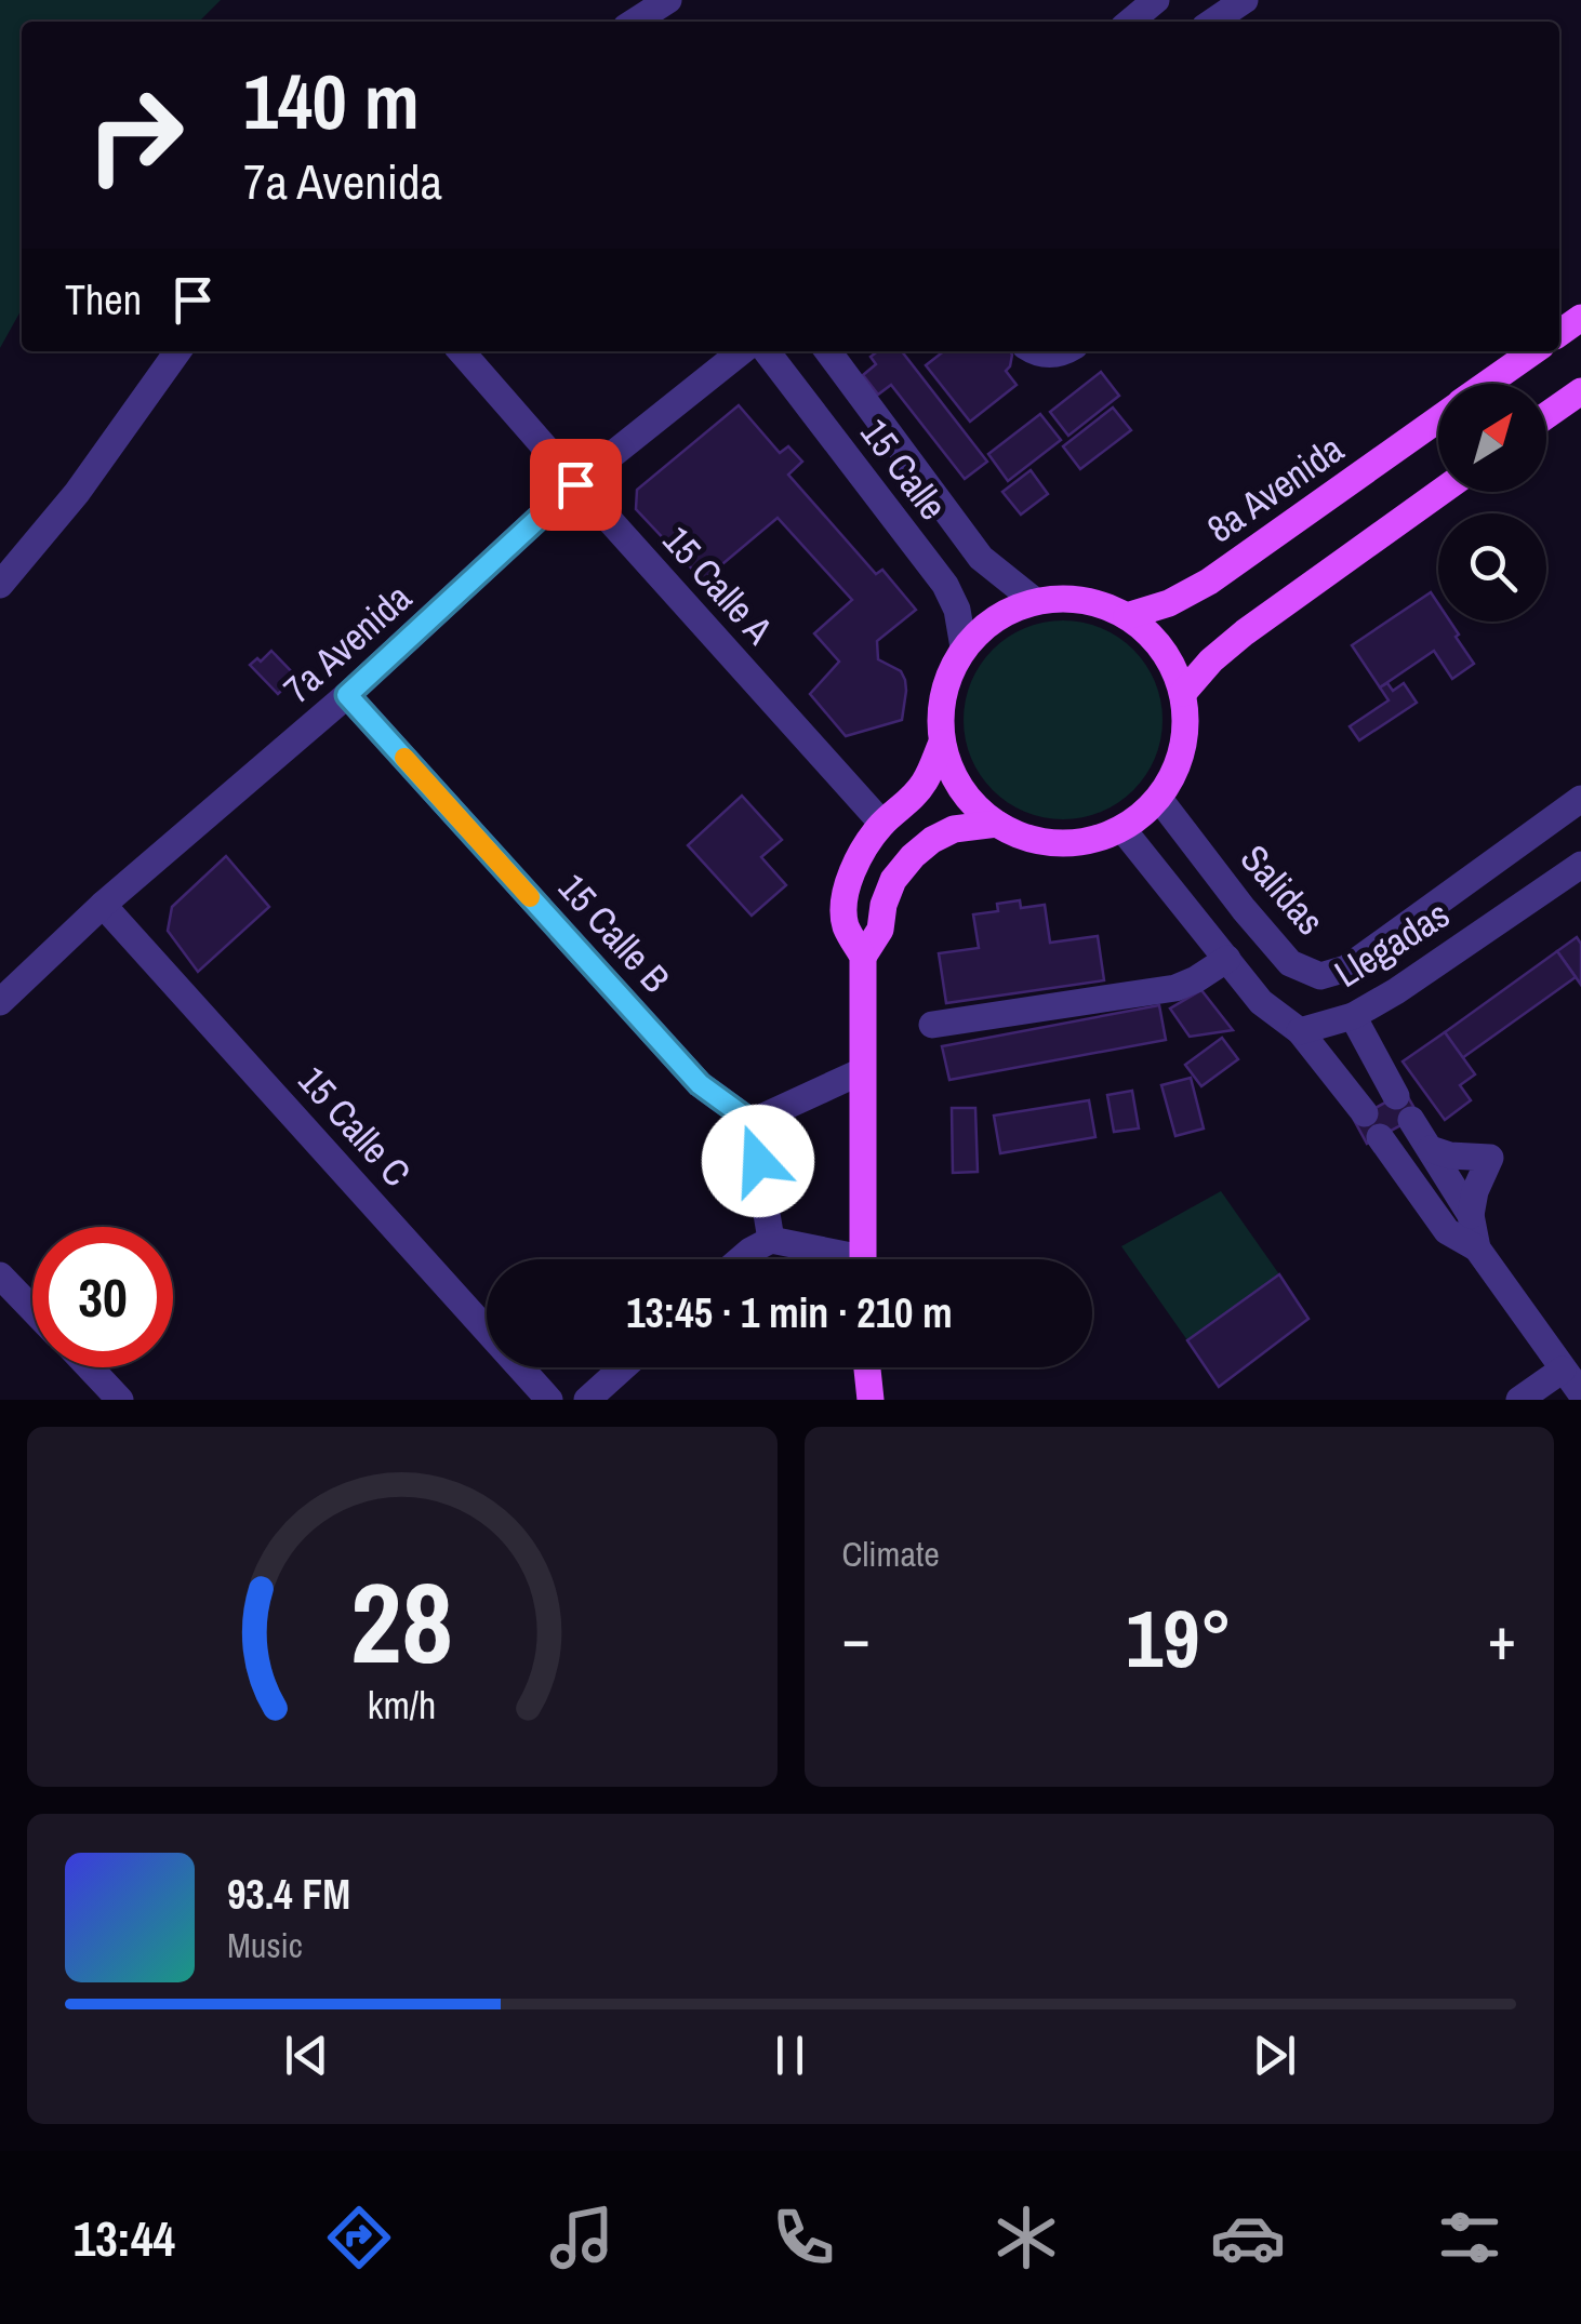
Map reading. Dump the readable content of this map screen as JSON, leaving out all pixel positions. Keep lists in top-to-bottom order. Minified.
{"streets":{"main road":["8a Avenida"],"street":["15 Calle","15 Calle A","7a Avenida","Salidas","15 Calle B","Llegadas","15 Calle C"]},"crossings":[["15 Calle","8a Avenida"],["15 Calle","Salidas"],["8a Avenida","Salidas"],["15 Calle A","7a Avenida"],["7a Avenida","15 Calle B"],["7a Avenida","15 Calle C"]],"north":"top right","page":{"turn":["140 m","7a Avenida"],"then":"Then","limit":"30","trip":"13:45 · 1 min · 210 m","tile":"Climate","heat":["−","19°","+"],"song":["93.4 FM","Music"],"tabs":"13:44","gauge":["28","km/h"]}}
